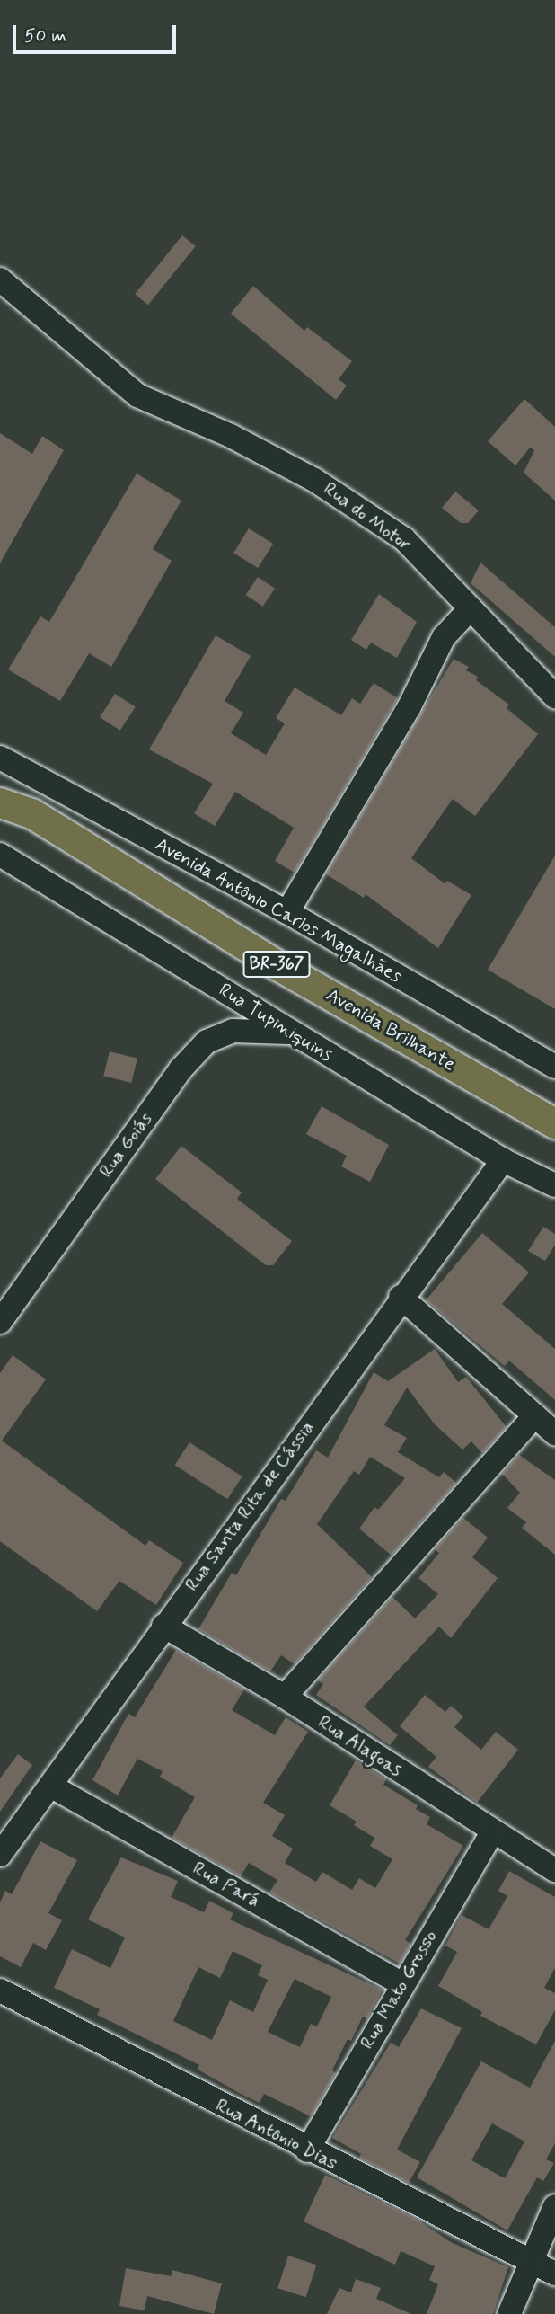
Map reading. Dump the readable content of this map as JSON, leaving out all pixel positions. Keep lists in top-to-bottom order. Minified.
{"streets":{"main road":["BR-367","Avenida Brilhante"],"street":["Rua do Motor","Avenida Antônio Carlos Magalhães","Rua Tupiniquins","Rua Goiás","Rua Santa Rita de Cássia","Rua Alagoas","Rua Pará","Rua Mato Grosso","Rua Antônio Dias"]},"crossings":[["Rua Tupiniquins","Rua Goiás"],["Rua Tupiniquins","Rua Santa Rita de Cássia"],["Rua Santa Rita de Cássia","Rua Alagoas"],["Rua Santa Rita de Cássia","Rua Pará"],["Rua Alagoas","Rua Mato Grosso"],["Rua Pará","Rua Mato Grosso"],["Rua Mato Grosso","Rua Antônio Dias"]],"scale_bar":"50 m"}
